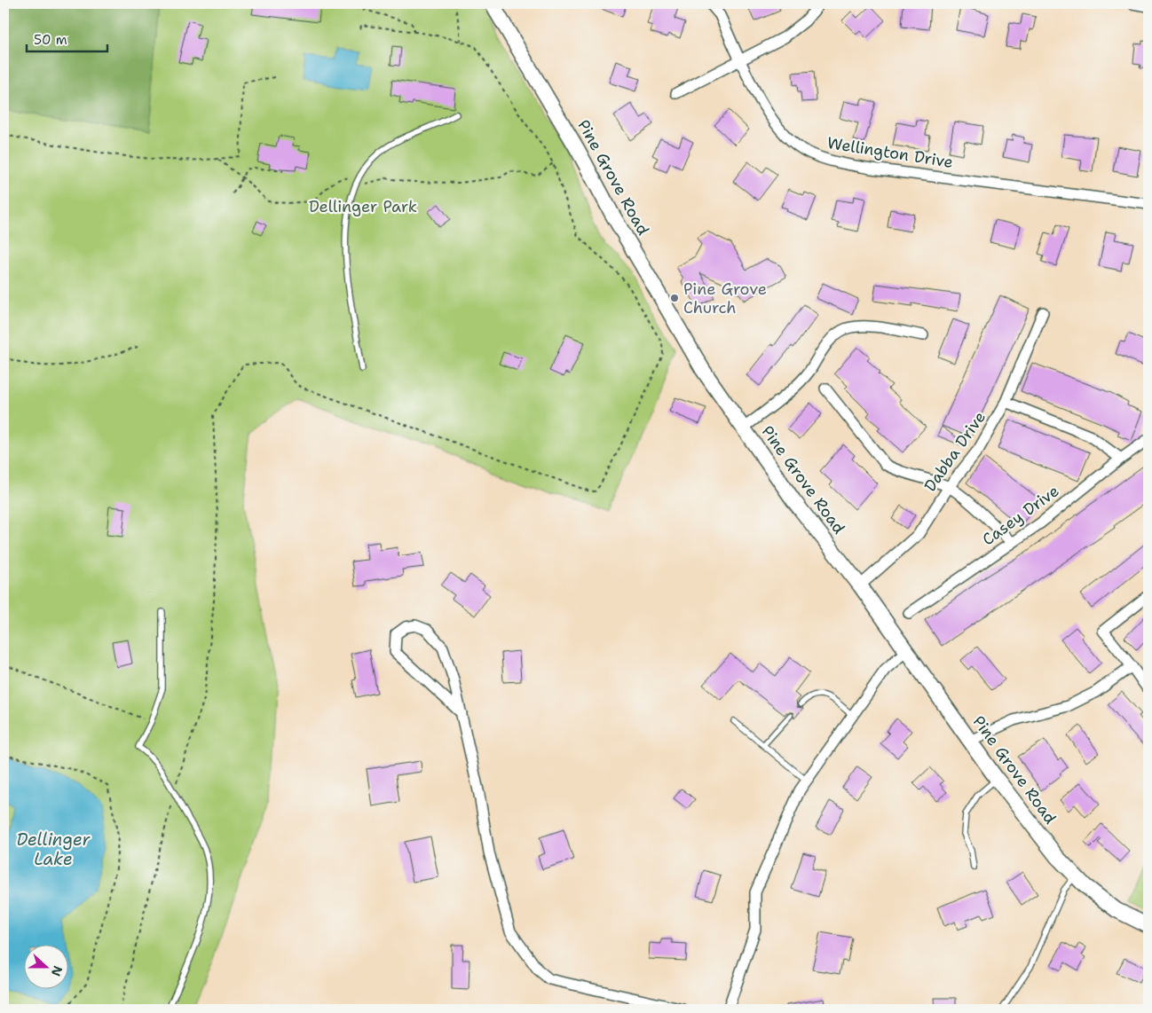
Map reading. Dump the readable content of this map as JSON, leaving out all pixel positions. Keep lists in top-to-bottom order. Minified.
{"streets":{"street":["Wellington Drive","Pine Grove Road","Dabba Drive","Casey Drive"]},"crossings":[["Pine Grove Road","Dabba Drive"]],"water":["Dellinger Lake"],"parks":["Dellinger Park"],"places":["Pine Grove Church"],"scale_bar":"50 m","north":"right"}
